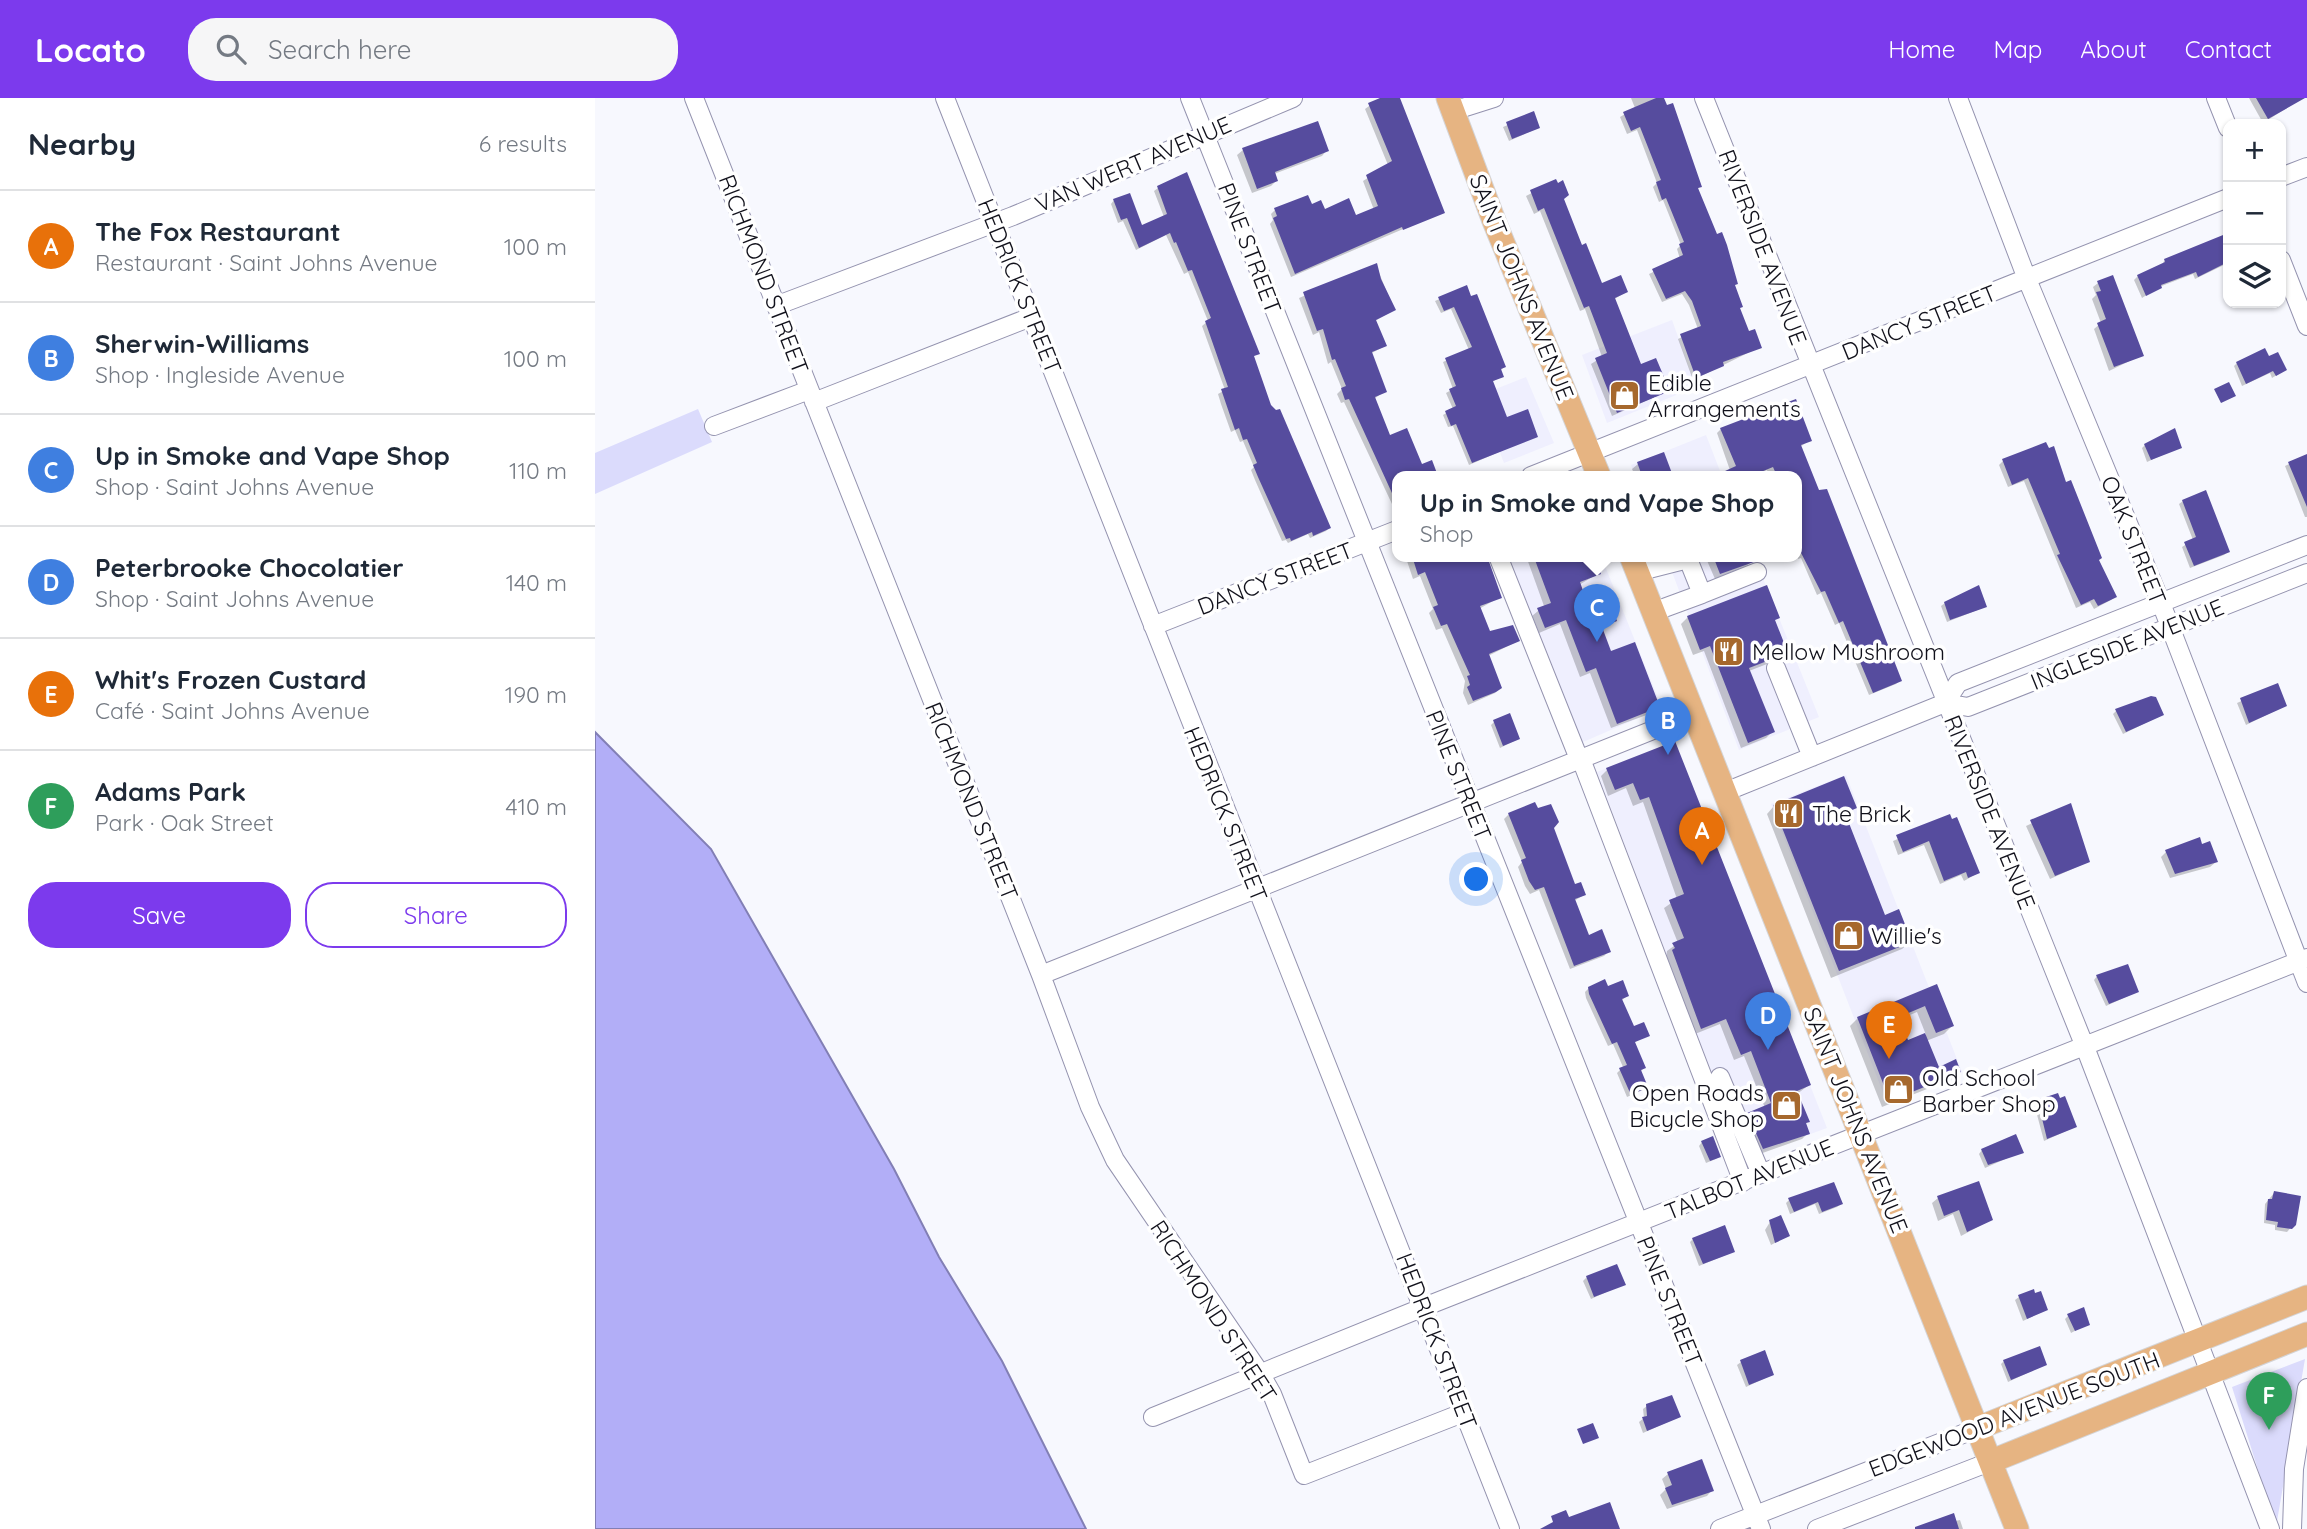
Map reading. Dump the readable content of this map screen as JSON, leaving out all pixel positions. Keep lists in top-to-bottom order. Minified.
{"streets":{"main road":["SAINT JOHNS AVENUE","EDGEWOOD AVENUE SOUTH"],"street":["VAN WERT AVENUE","RIVERSIDE AVENUE","PINE STREET","RICHMOND STREET","HEDRICK STREET","DANCY STREET","OAK STREET","INGLESIDE AVENUE","TALBOT AVENUE"]},"crossings":[["VAN WERT AVENUE","PINE STREET"],["VAN WERT AVENUE","RICHMOND STREET"],["VAN WERT AVENUE","HEDRICK STREET"],["RIVERSIDE AVENUE","DANCY STREET"],["RIVERSIDE AVENUE","INGLESIDE AVENUE"],["RIVERSIDE AVENUE","TALBOT AVENUE"],["RIVERSIDE AVENUE","EDGEWOOD AVENUE SOUTH"],["PINE STREET","DANCY STREET"],["PINE STREET","TALBOT AVENUE"],["PINE STREET","EDGEWOOD AVENUE SOUTH"],["RICHMOND STREET","HEDRICK STREET"],["RICHMOND STREET","TALBOT AVENUE"],["HEDRICK STREET","DANCY STREET"],["HEDRICK STREET","TALBOT AVENUE"],["SAINT JOHNS AVENUE","DANCY STREET"],["SAINT JOHNS AVENUE","INGLESIDE AVENUE"],["SAINT JOHNS AVENUE","TALBOT AVENUE"],["SAINT JOHNS AVENUE","EDGEWOOD AVENUE SOUTH"],["DANCY STREET","OAK STREET"],["OAK STREET","INGLESIDE AVENUE"],["OAK STREET","TALBOT AVENUE"]],"places":{"shop":["Edible Arrangements","Willie's","Old School Barber Shop","Open Roads Bicycle Shop"],"restaurant":["Mellow Mushroom","The Brick"]},"page":{"header":"Locato","search":"Search here","nav":["Home","Map","About","Contact"],"heading":["Nearby","6 results"],"map_buttons":["+","−"],"list":[{"mark":"A","name":"The Fox Restaurant","note":"Restaurant · Saint Johns Avenue","value":"100 m"},{"mark":"B","name":"Sherwin-Williams","note":"Shop · Ingleside Avenue","value":"100 m"},{"mark":"C","name":"Up in Smoke and Vape Shop","note":"Shop · Saint Johns Avenue","value":"110 m"},{"mark":"D","name":"Peterbrooke Chocolatier","note":"Shop · Saint Johns Avenue","value":"140 m"},{"mark":"E","name":"Whit's Frozen Custard","note":"Café · Saint Johns Avenue","value":"190 m"},{"mark":"F","name":"Adams Park","note":"Park · Oak Street","value":"410 m"}],"popup":["Up in Smoke and Vape Shop","Shop"],"pins":["C","B","A","D","E","F"],"buttons":["Save","Share"]}}
